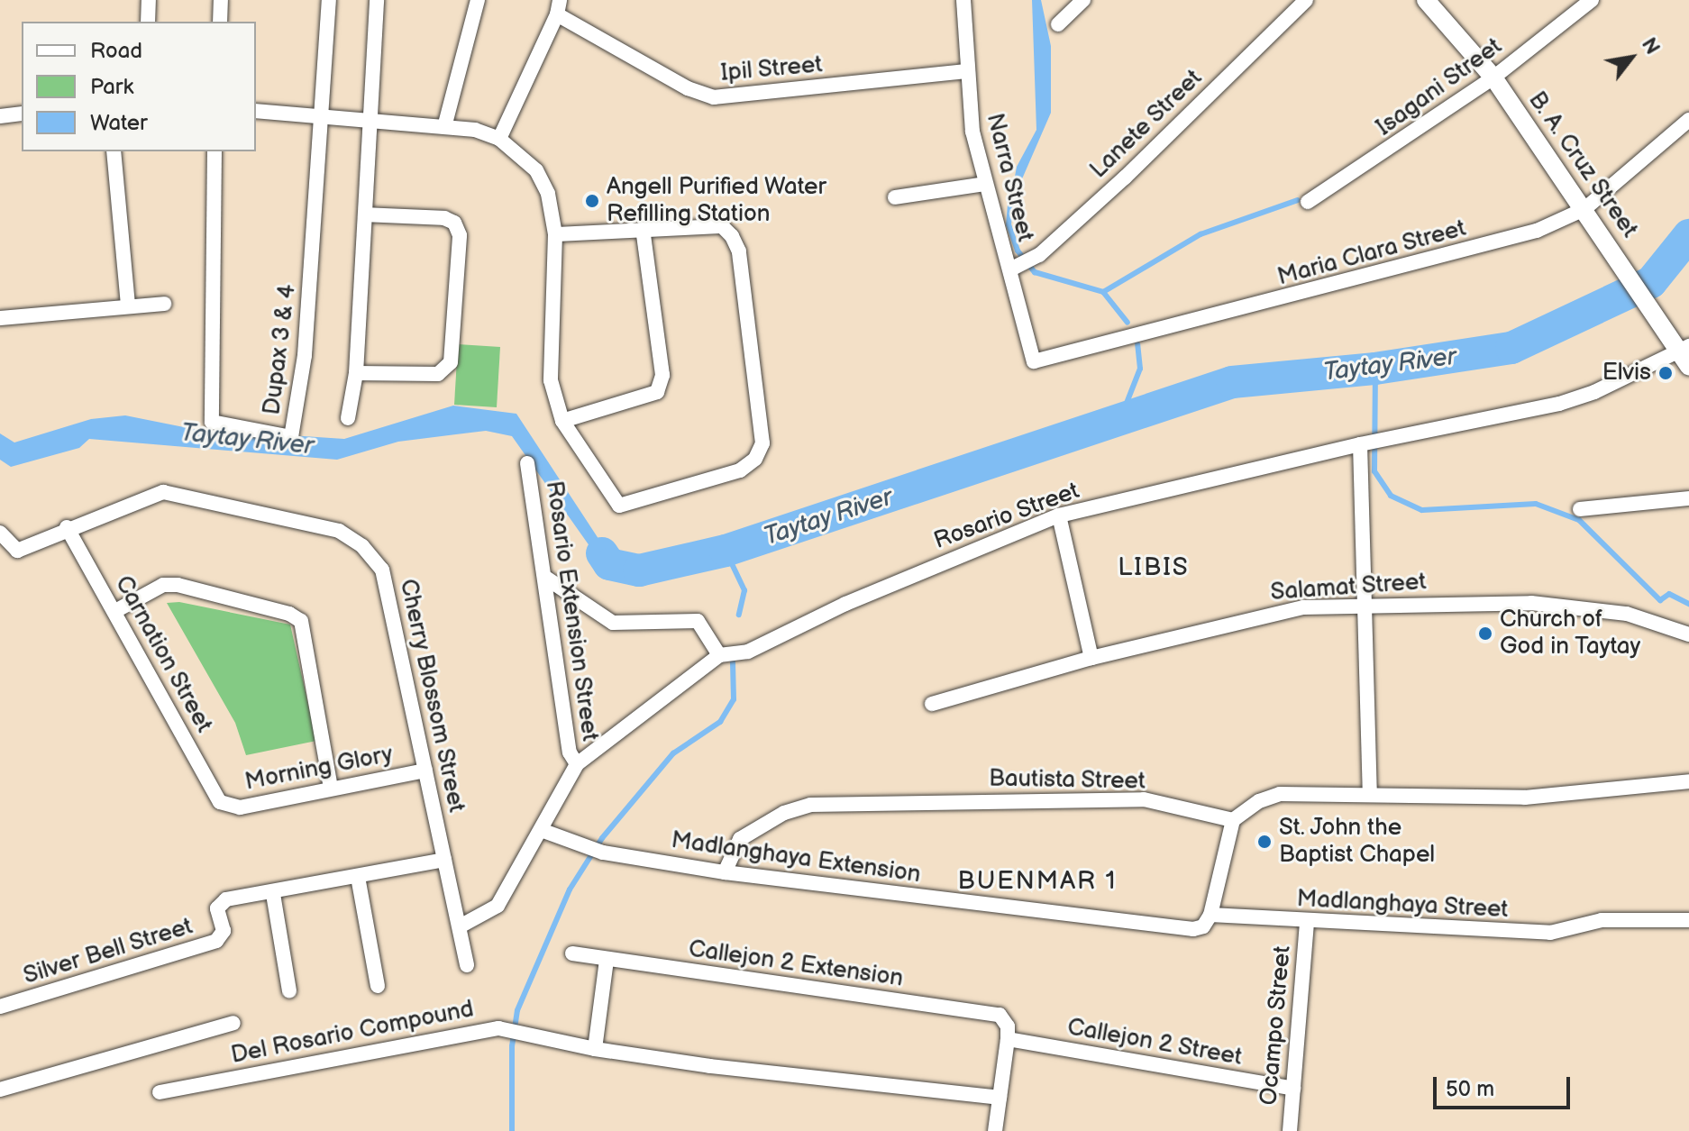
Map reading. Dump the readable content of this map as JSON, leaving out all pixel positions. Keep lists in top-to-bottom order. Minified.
{"streets":{"street":["Ipil Street","Isagani Street","Lanete Street","B. A. Cruz Street","Narra Street","Maria Clara Street","Dupax 3 & 4","Rosario Street","Salamat Street","Rosario Extension Street","Carnation Street","Cherry Blossom Street","Morning Glory","Bautista Street","Madlanghaya Extension","Madlanghaya Street","Silver Bell Street","Callejon 2 Extension","Ocampo Street","Del Rosario Compound","Callejon 2 Street"]},"crossings":[["Ipil Street","Narra Street"],["Isagani Street","B. A. Cruz Street"],["Lanete Street","Narra Street"],["B. A. Cruz Street","Maria Clara Street"],["B. A. Cruz Street","Rosario Street"],["Narra Street","Maria Clara Street"],["Rosario Street","Rosario Extension Street"],["Rosario Street","Cherry Blossom Street"],["Rosario Street","Madlanghaya Extension"],["Carnation Street","Cherry Blossom Street"],["Carnation Street","Morning Glory"],["Cherry Blossom Street","Morning Glory"],["Cherry Blossom Street","Silver Bell Street"],["Bautista Street","Madlanghaya Extension"],["Madlanghaya Extension","Madlanghaya Street"],["Madlanghaya Street","Ocampo Street"],["Callejon 2 Extension","Callejon 2 Street"],["Ocampo Street","Callejon 2 Street"]],"districts":["LIBIS","BUENMAR 1"],"water":["Taytay River"],"places":["Angell Purified Water Refilling Station","Elvis","Church of God in Taytay","St. John the Baptist Chapel"],"legend":["Road","Park","Water"],"scale_bar":"50 m","north":"top right"}
